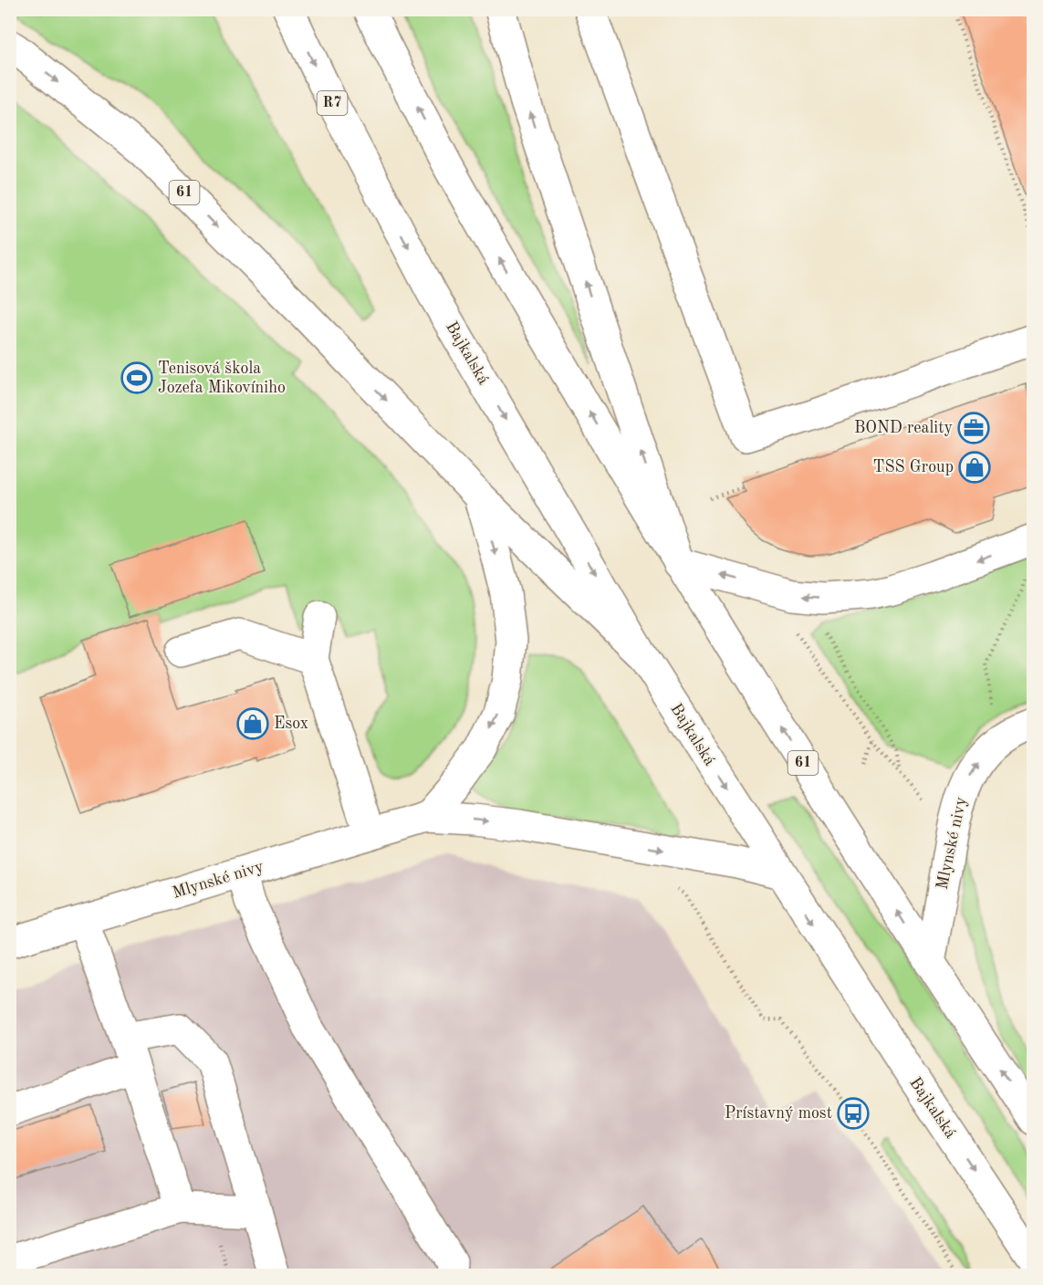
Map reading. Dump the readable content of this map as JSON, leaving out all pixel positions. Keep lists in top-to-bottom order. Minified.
{"streets":{"main road":["R7","61","Bajkalská","Mlynské nivy"]},"crossings":[["61","Bajkalská"],["61","Mlynské nivy"]],"places":{"sports":["Tenisová škola Jozefa Mikovíniho"],"office":["BOND reality"],"shop":["TSS Group","Esox"],"bus stop":["Prístavný most"]}}
